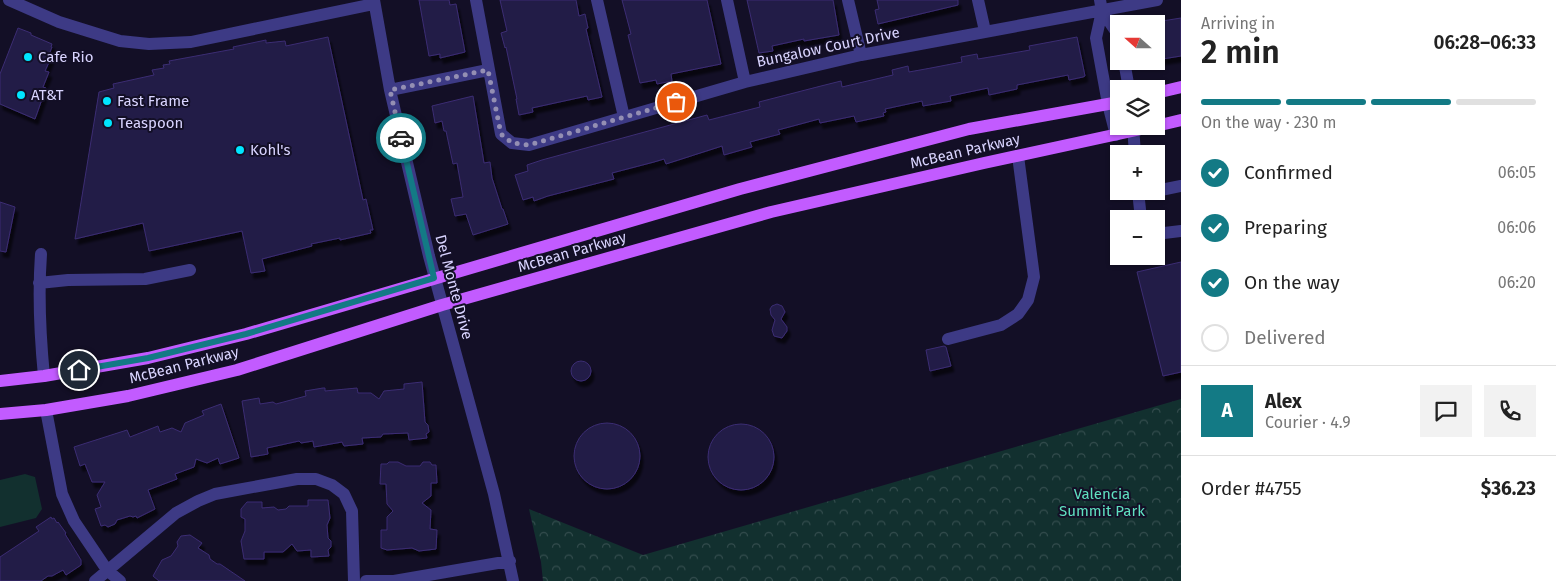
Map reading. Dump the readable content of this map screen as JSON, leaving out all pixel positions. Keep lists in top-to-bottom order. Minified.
{"streets":{"main road":["McBean Parkway"],"street":["Bungalow Court Drive","Del Monte Drive"]},"crossings":[["McBean Parkway","Del Monte Drive"]],"parks":["Valencia Summit Park"],"places":["Cafe Rio","AT&T","Fast Frame","Teaspoon","Kohl's"],"north":"left","page":{"heading":["2 min","Arriving in","06:28–06:33"],"panel":["Alex","Courier · 4.9","Order #4755","$36.23"],"map_buttons":["+","−"],"bar":"On the way · 230 m","list":[["Confirmed","06:05"],["Preparing","06:06"],["On the way","06:20"],"Delivered"],"round":"A"}}
